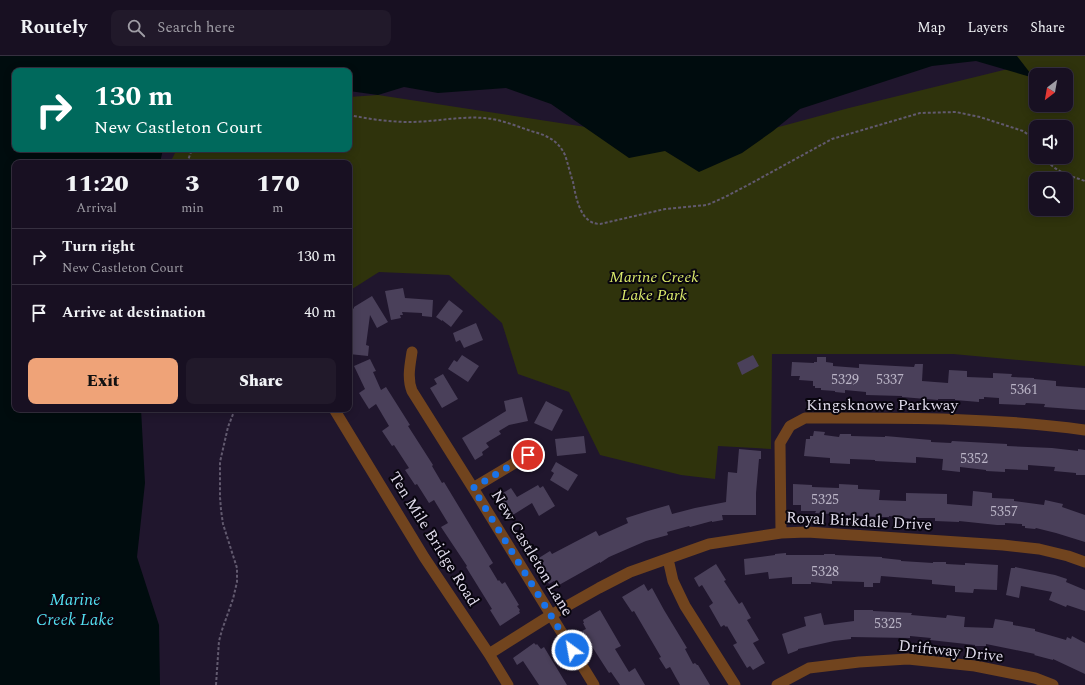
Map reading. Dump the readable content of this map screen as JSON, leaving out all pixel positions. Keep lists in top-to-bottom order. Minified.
{"streets":{"street":["Kingsknowe Parkway","Royal Birkdale Drive","Ten Mile Bridge Road","New Castleton Lane","Driftway Drive"]},"crossings":[["Kingsknowe Parkway","Royal Birkdale Drive"],["Royal Birkdale Drive","Ten Mile Bridge Road"],["Royal Birkdale Drive","New Castleton Lane"]],"water":["Marine Creek Lake"],"parks":["Marine Creek Lake Park"],"house_numbers":["5329","5337","5361","5352","5325","5357","5328","5325"],"north":"bottom left","page":{"header":"Routely","search":"Search here","nav":["Map","Layers","Share"],"turn":["130 m","New Castleton Court"],"eta":["11:20","Arrival","3","min","170","m"],"list":[{"name":"Turn right","note":"New Castleton Court","value":"130 m"},{"name":"Arrive at destination","value":"40 m"}],"buttons":["Exit","Share"]}}
